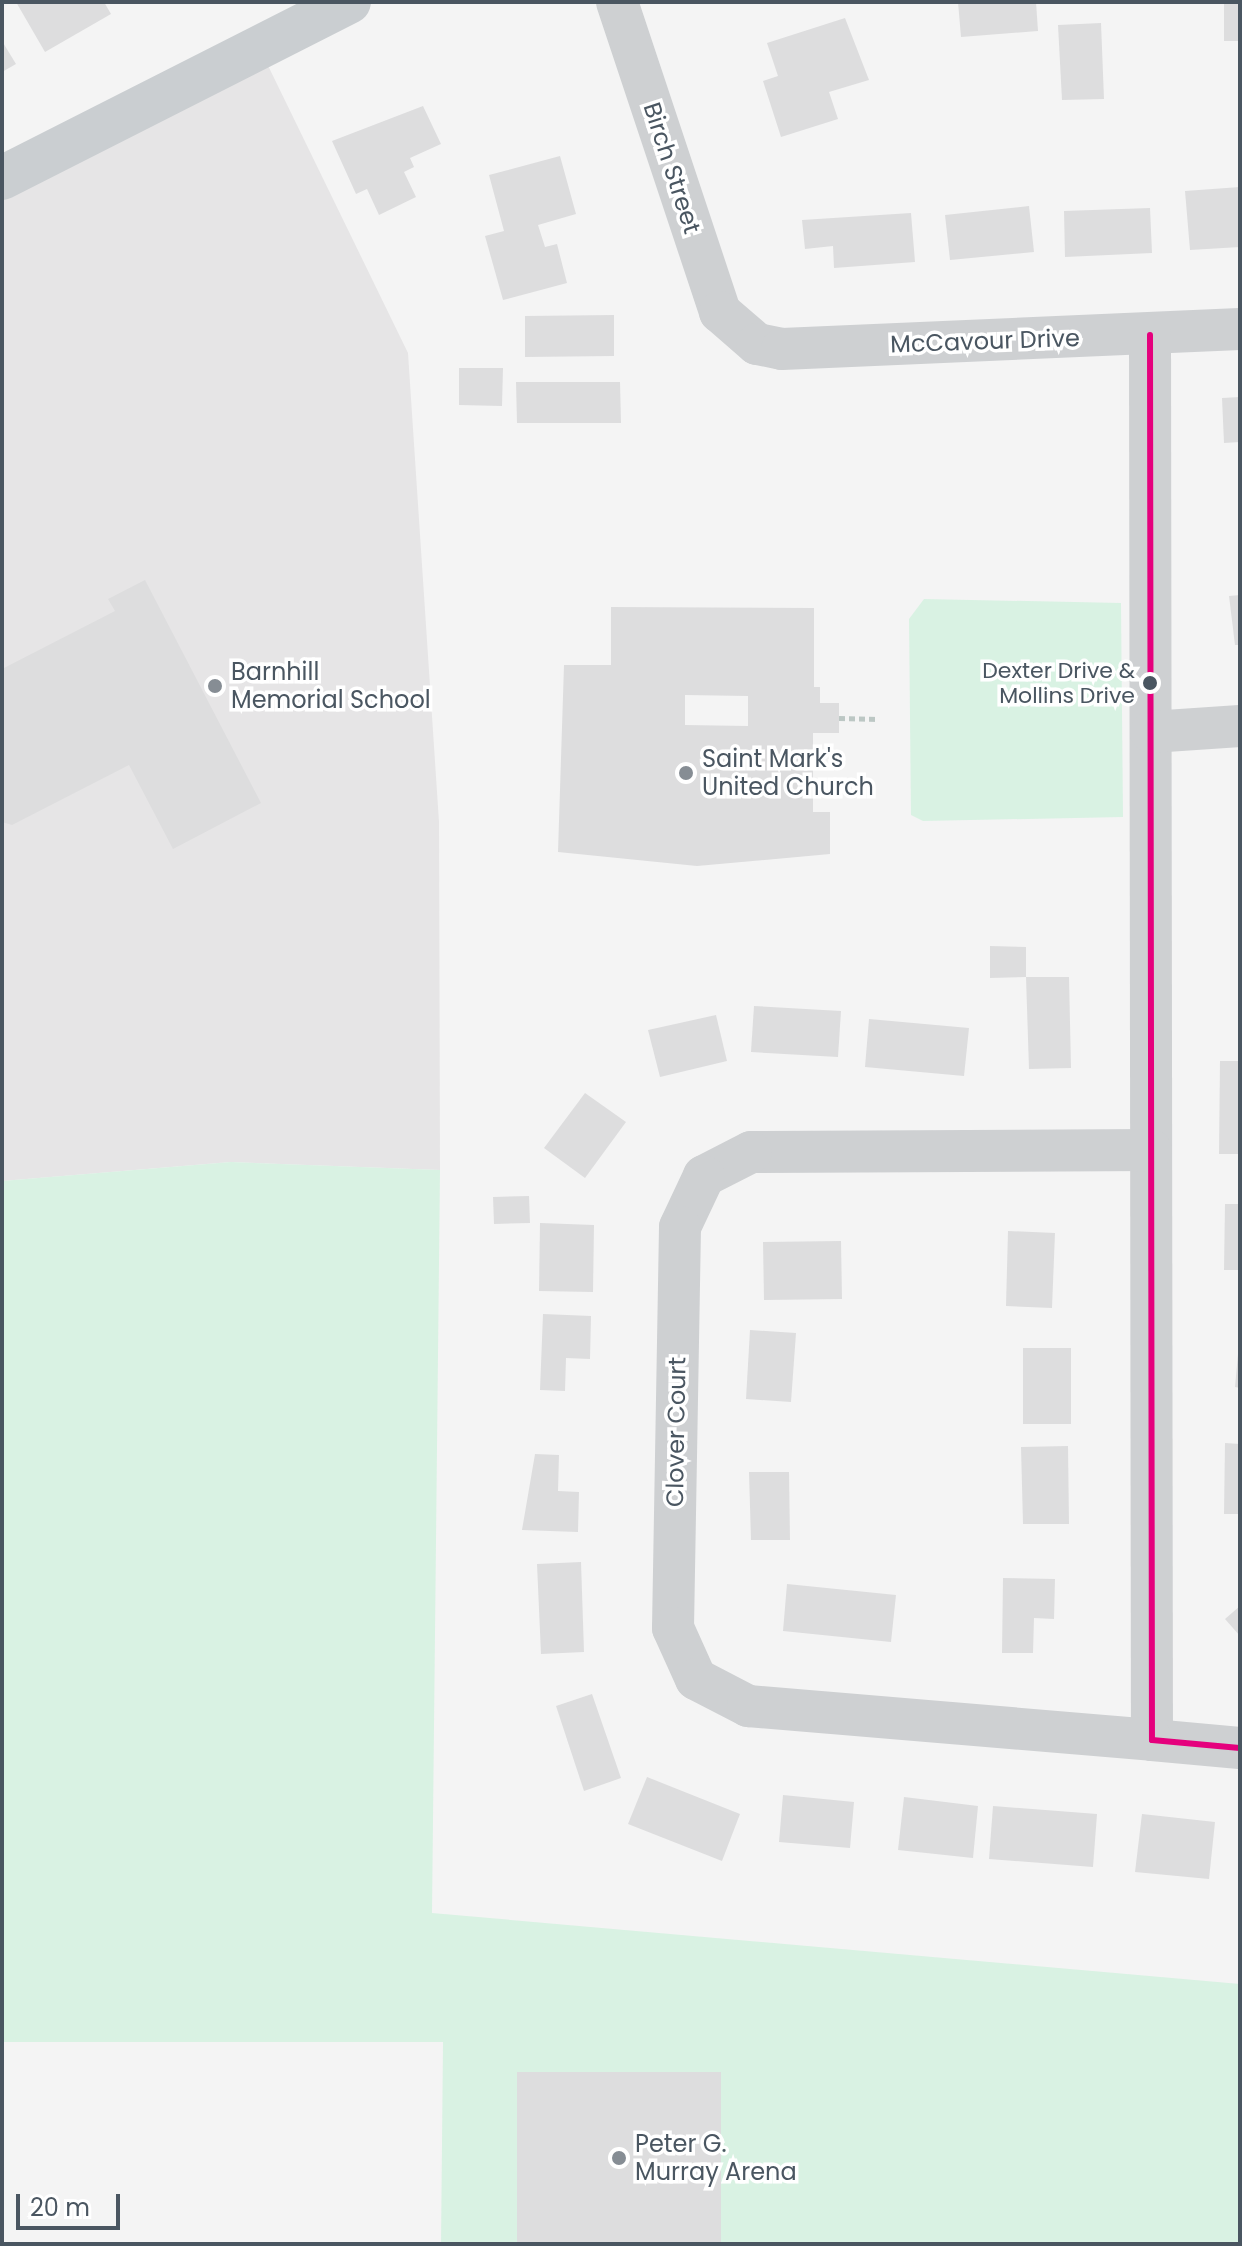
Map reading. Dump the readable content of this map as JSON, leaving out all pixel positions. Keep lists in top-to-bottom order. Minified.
{"streets":{"street":["Birch Street","McCavour Drive","Clover Court"]},"crossings":[["Birch Street","McCavour Drive"]],"places":["Dexter Drive & Mollins Drive","Barnhill Memorial School","Saint Mark's United Church","Peter G. Murray Arena"],"scale_bar":"20 m"}
